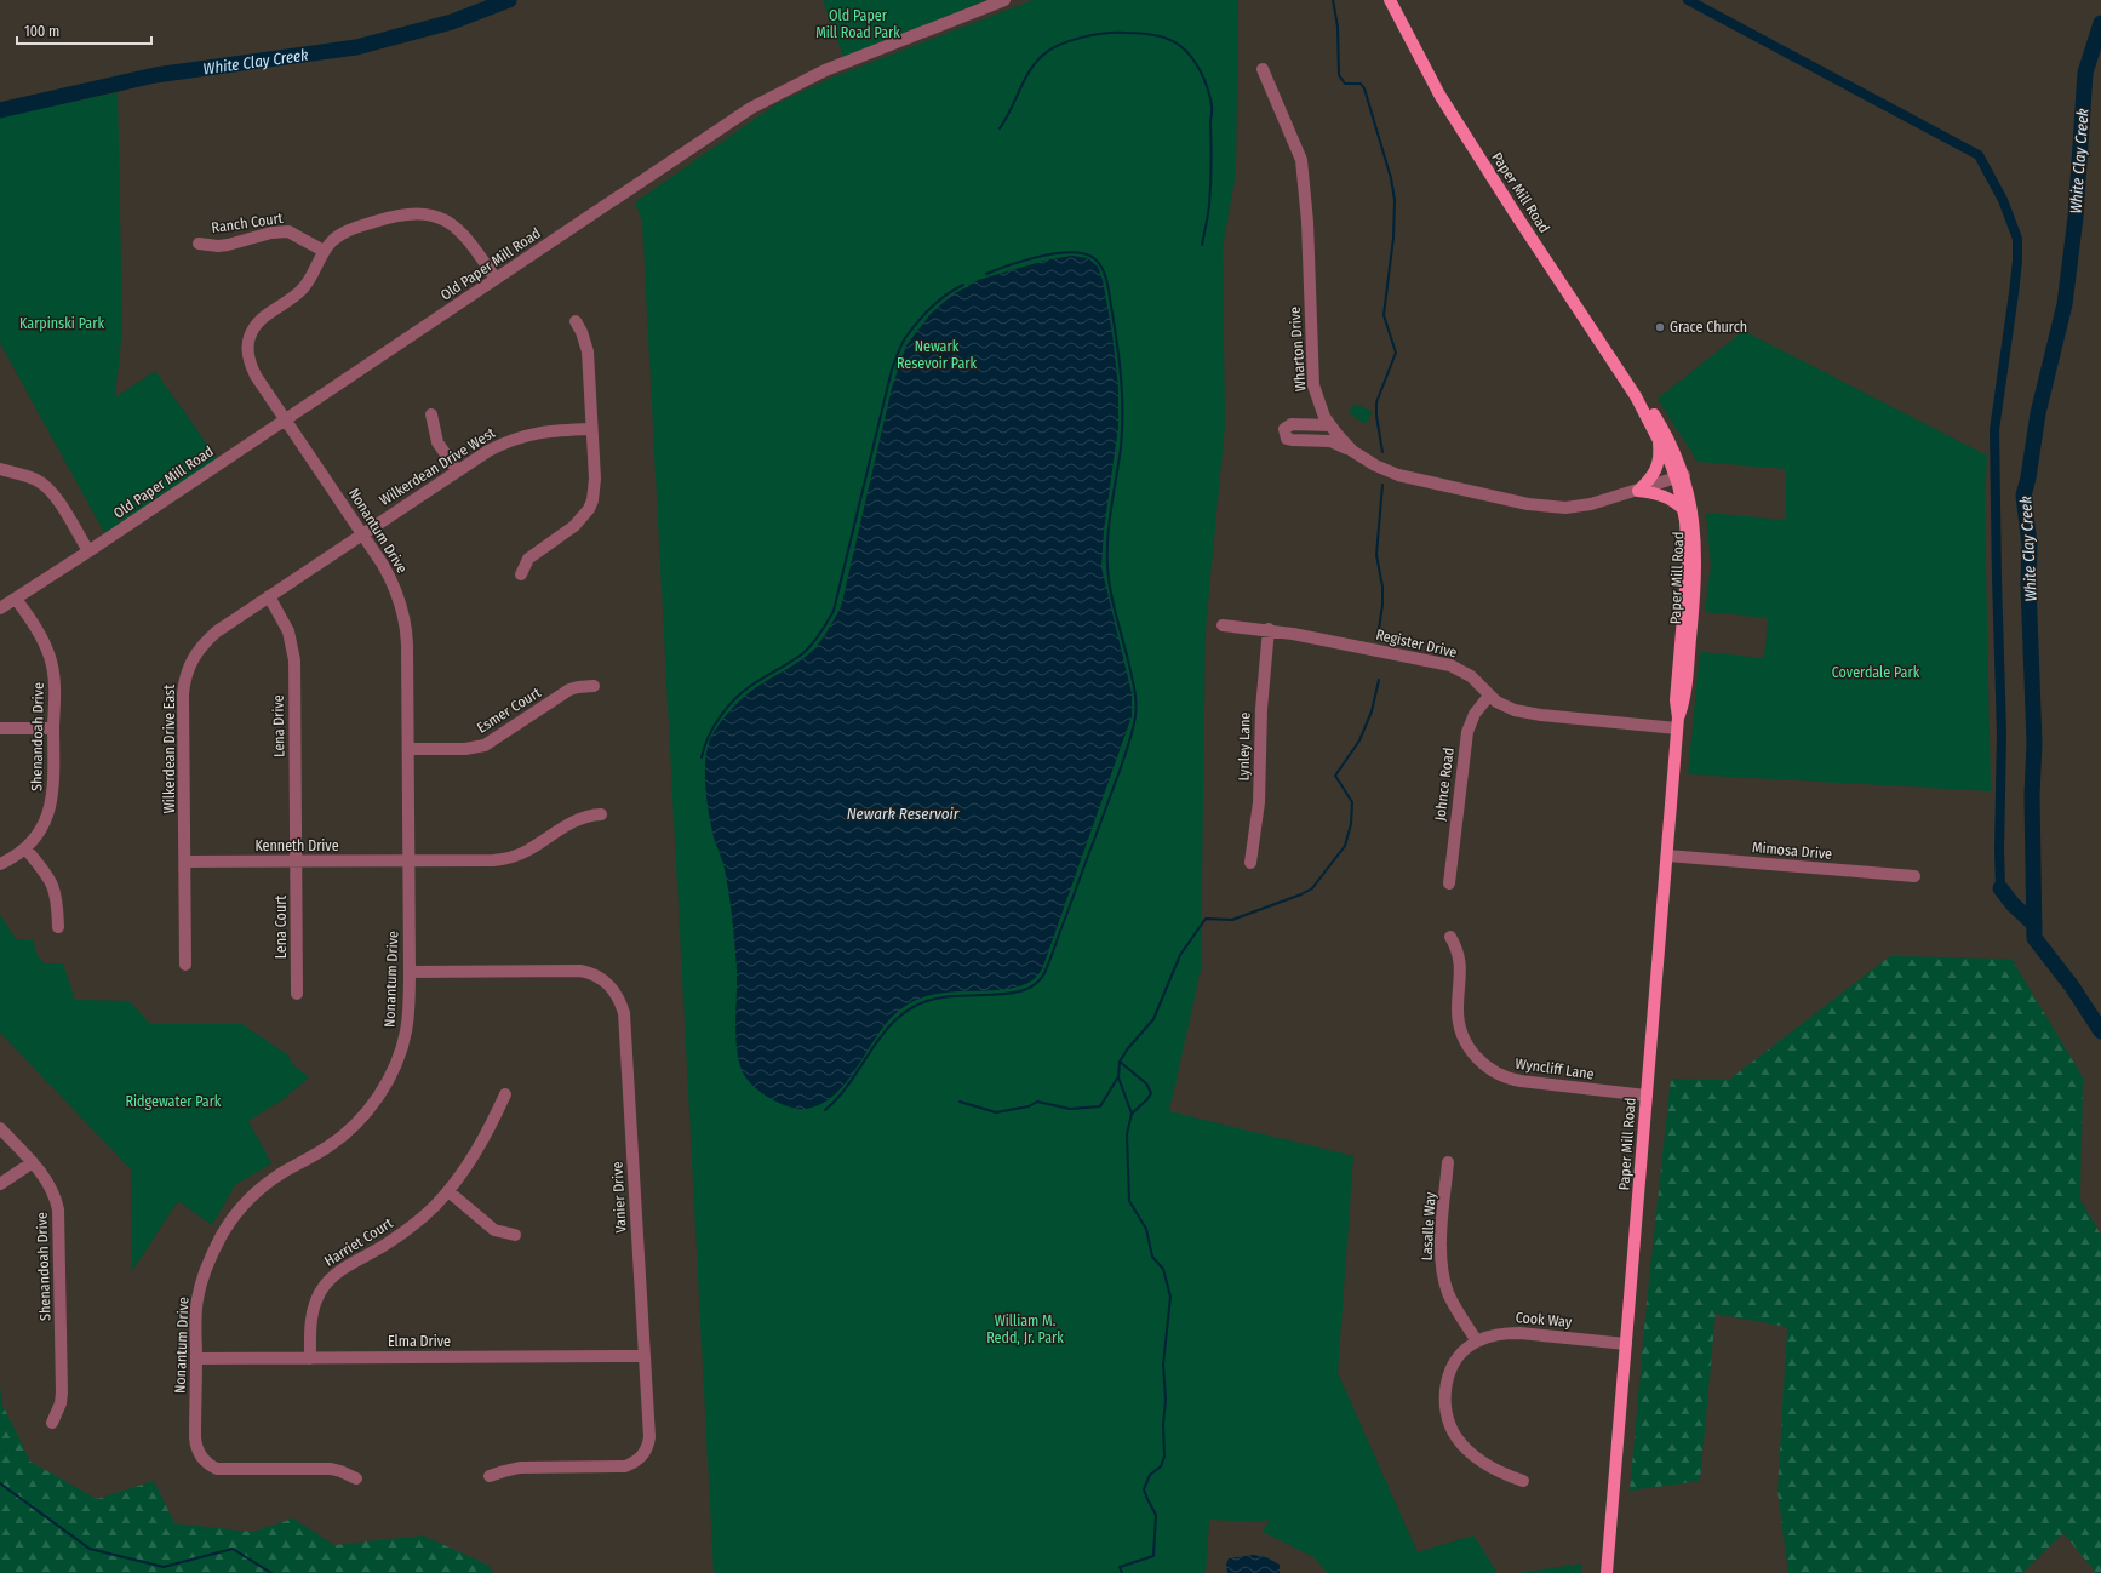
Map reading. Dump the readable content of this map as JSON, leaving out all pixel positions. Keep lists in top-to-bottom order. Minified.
{"streets":{"main road":["Paper Mill Road"],"street":["Ranch Court","Old Paper Mill Road","Wharton Drive","Wilkerdean Drive West","Nonantum Drive","Register Drive","Esmer Court","Lena Drive","Shenandoah Drive","Lynley Lane","Wilkerdean Drive East","Johnce Road","Kenneth Drive","Mimosa Drive","Lena Court","Wyncliff Lane","Vanier Drive","Lasalle Way","Harriet Court","Cook Way","Elma Drive"]},"crossings":[["Paper Mill Road","Wharton Drive"],["Paper Mill Road","Register Drive"],["Paper Mill Road","Mimosa Drive"],["Paper Mill Road","Wyncliff Lane"],["Paper Mill Road","Cook Way"],["Ranch Court","Nonantum Drive"],["Old Paper Mill Road","Nonantum Drive"],["Old Paper Mill Road","Shenandoah Drive"],["Wilkerdean Drive West","Nonantum Drive"],["Wilkerdean Drive West","Wilkerdean Drive East"],["Nonantum Drive","Esmer Court"],["Nonantum Drive","Wilkerdean Drive East"],["Nonantum Drive","Kenneth Drive"],["Nonantum Drive","Vanier Drive"],["Nonantum Drive","Elma Drive"],["Register Drive","Lynley Lane"],["Register Drive","Johnce Road"],["Lena Drive","Wilkerdean Drive East"],["Lena Drive","Kenneth Drive"],["Lena Drive","Lena Court"],["Wilkerdean Drive East","Kenneth Drive"],["Kenneth Drive","Lena Court"],["Vanier Drive","Elma Drive"],["Lasalle Way","Cook Way"],["Harriet Court","Elma Drive"]],"water":["White Clay Creek","Newark Reservoir"],"parks":["Old Paper Mill Road Park","Karpinski Park","Newark Resevoir Park","Coverdale Park","Ridgewater Park","William M. Redd, Jr. Park"],"places":["Grace Church"],"scale_bar":"100 m"}
